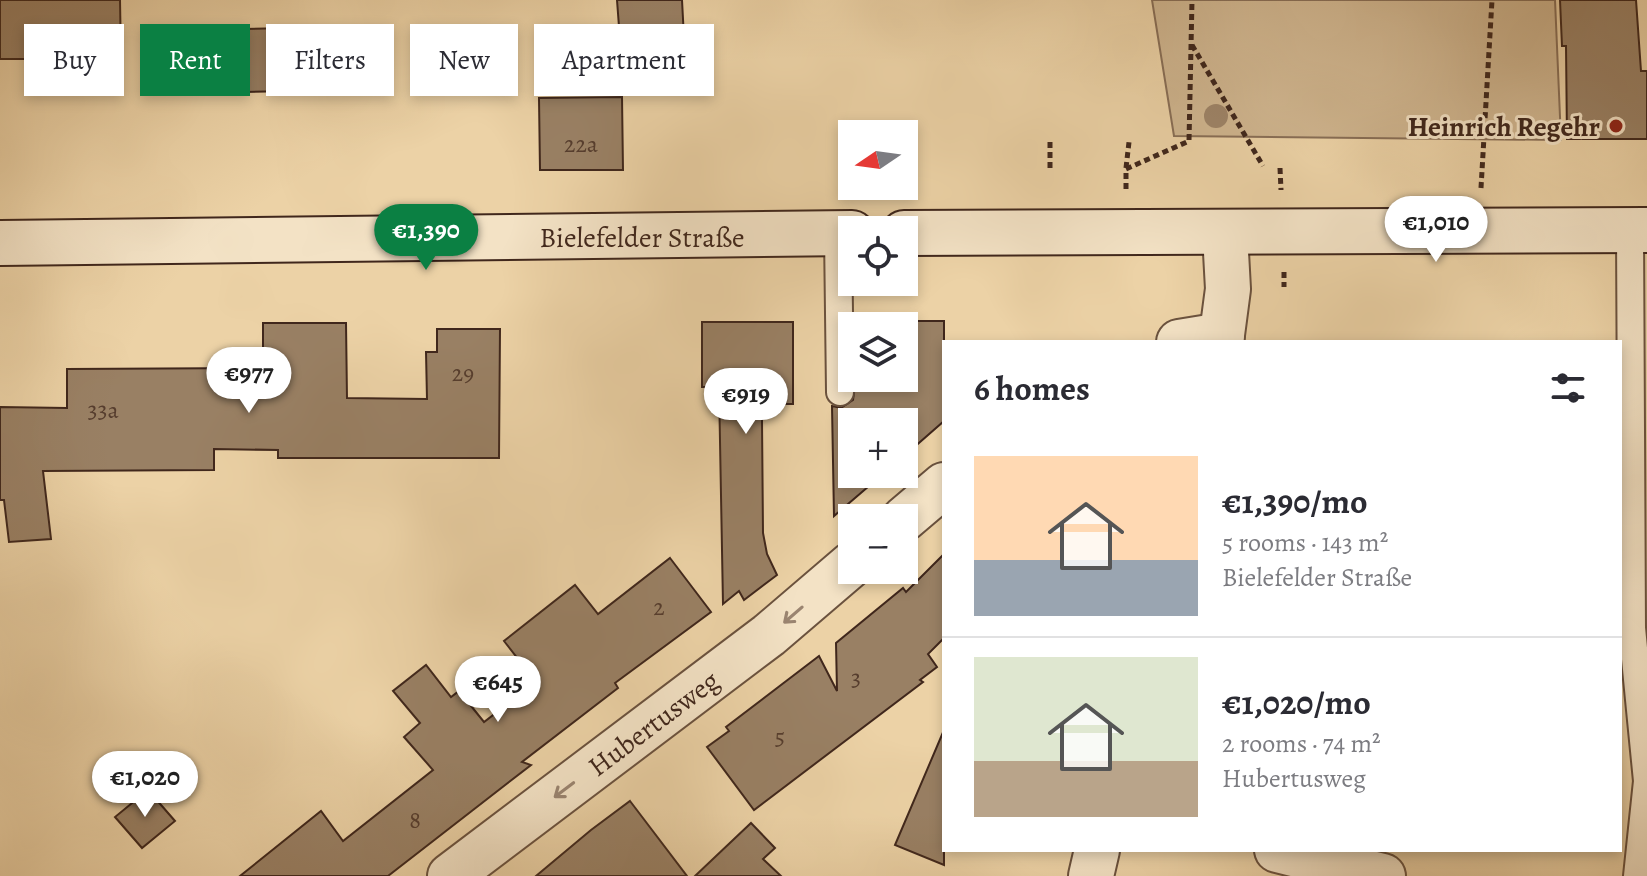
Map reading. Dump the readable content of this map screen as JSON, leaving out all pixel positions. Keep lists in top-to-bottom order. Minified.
{"streets":{"main road":["Bielefelder Straße","Hubertusweg"]},"one_way":["Hubertusweg"],"places":["Heinrich Regehr"],"house_numbers":["22a","29","33a","2","3","5","8"],"north":"left","page":{"chip":["Buy","Rent","Filters","New","Apartment"],"map_buttons":["+","−"],"price":["€1,010","€1,390","€977","€919","€645","€1,020"],"heading":"6 homes","list":[{"name":"€1,390/mo","note":"5 rooms · 143 m² · Bielefelder Straße"},{"name":"€1,020/mo","note":"2 rooms · 74 m² · Hubertusweg"}]}}
